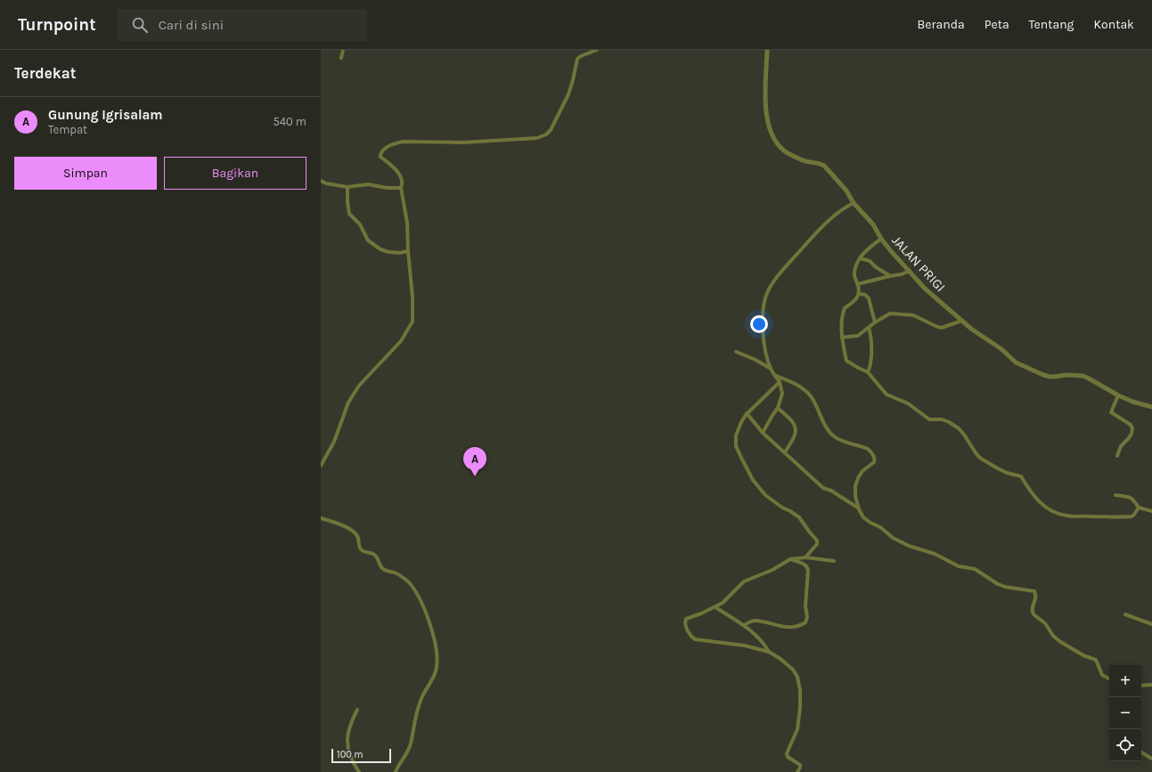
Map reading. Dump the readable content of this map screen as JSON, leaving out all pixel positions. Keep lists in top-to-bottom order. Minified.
{"streets":{"street":["JALAN PRIGI"]},"scale_bar":"100 m","page":{"header":"Turnpoint","search":"Cari di sini","nav":["Beranda","Peta","Tentang","Kontak"],"heading":"Terdekat","list":[{"mark":"A","name":"Gunung Igrisalam","note":"Tempat","value":"540 m"}],"buttons":["Simpan","Bagikan"],"pins":"A","map_buttons":["+","−"],"scale":"100 m"}}
